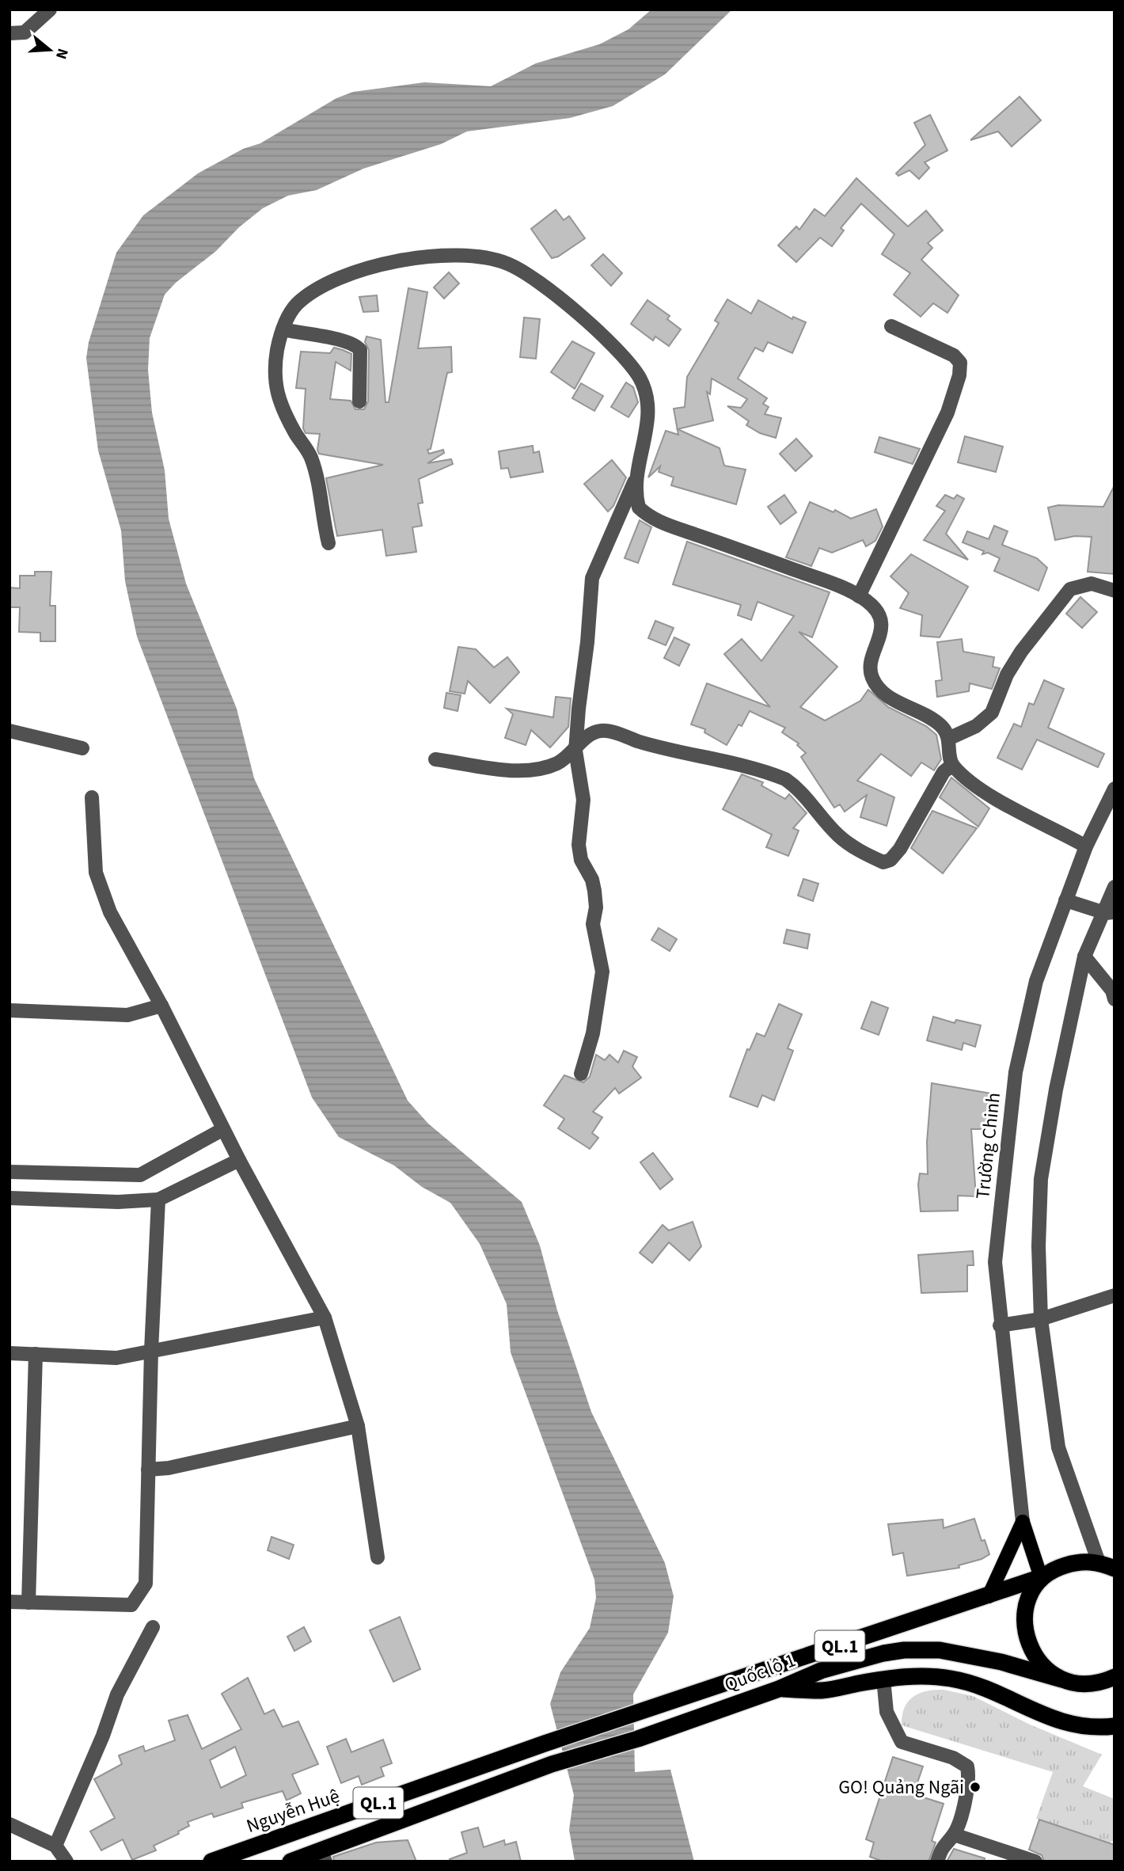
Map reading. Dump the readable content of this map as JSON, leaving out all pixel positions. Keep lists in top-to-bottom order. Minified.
{"streets":{"highway":["QL.1","Quốc lộ 1","Nguyễn Huệ"],"street":["Trường Chinh"]},"crossings":[["QL.1","Quốc lộ 1"],["Quốc lộ 1","Nguyễn Huệ"]],"places":["GO! Quảng Ngãi"],"north":"right"}
